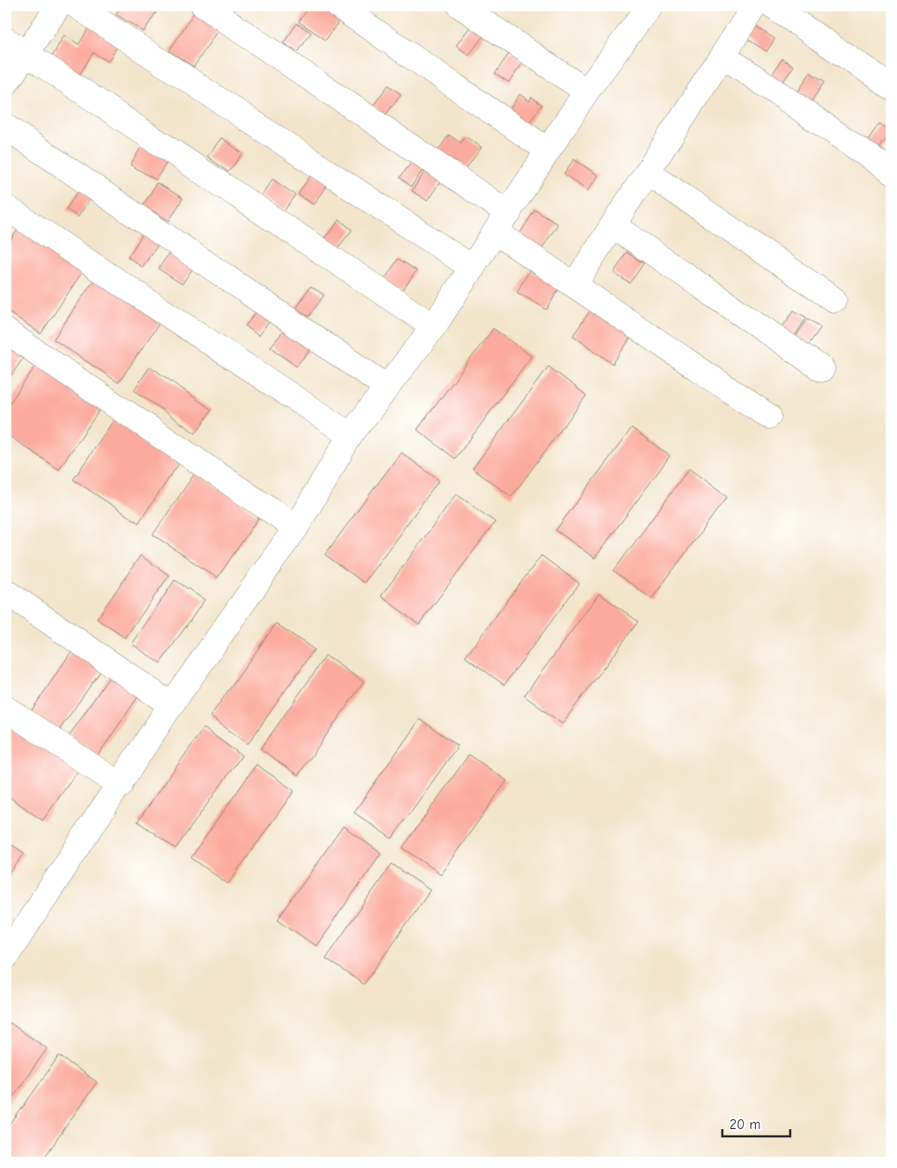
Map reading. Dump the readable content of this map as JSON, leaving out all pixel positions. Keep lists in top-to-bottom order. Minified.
{"scale_bar":"20 m"}
